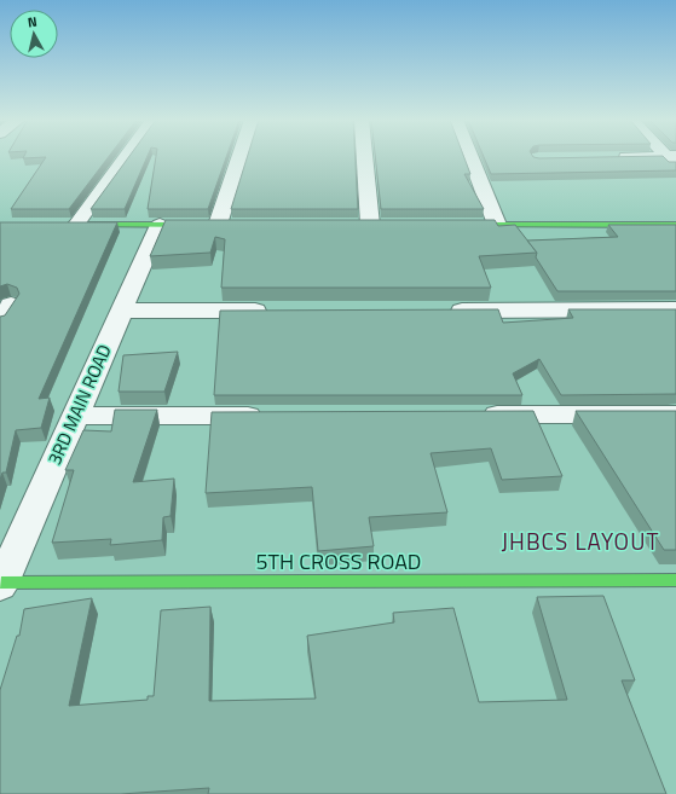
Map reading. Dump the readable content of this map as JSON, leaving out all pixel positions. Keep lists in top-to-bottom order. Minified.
{"streets":{"street":["3RD MAIN ROAD","5TH CROSS ROAD"]},"crossings":[["3RD MAIN ROAD","5TH CROSS ROAD"]],"districts":["JHBCS LAYOUT"],"north":"top"}
